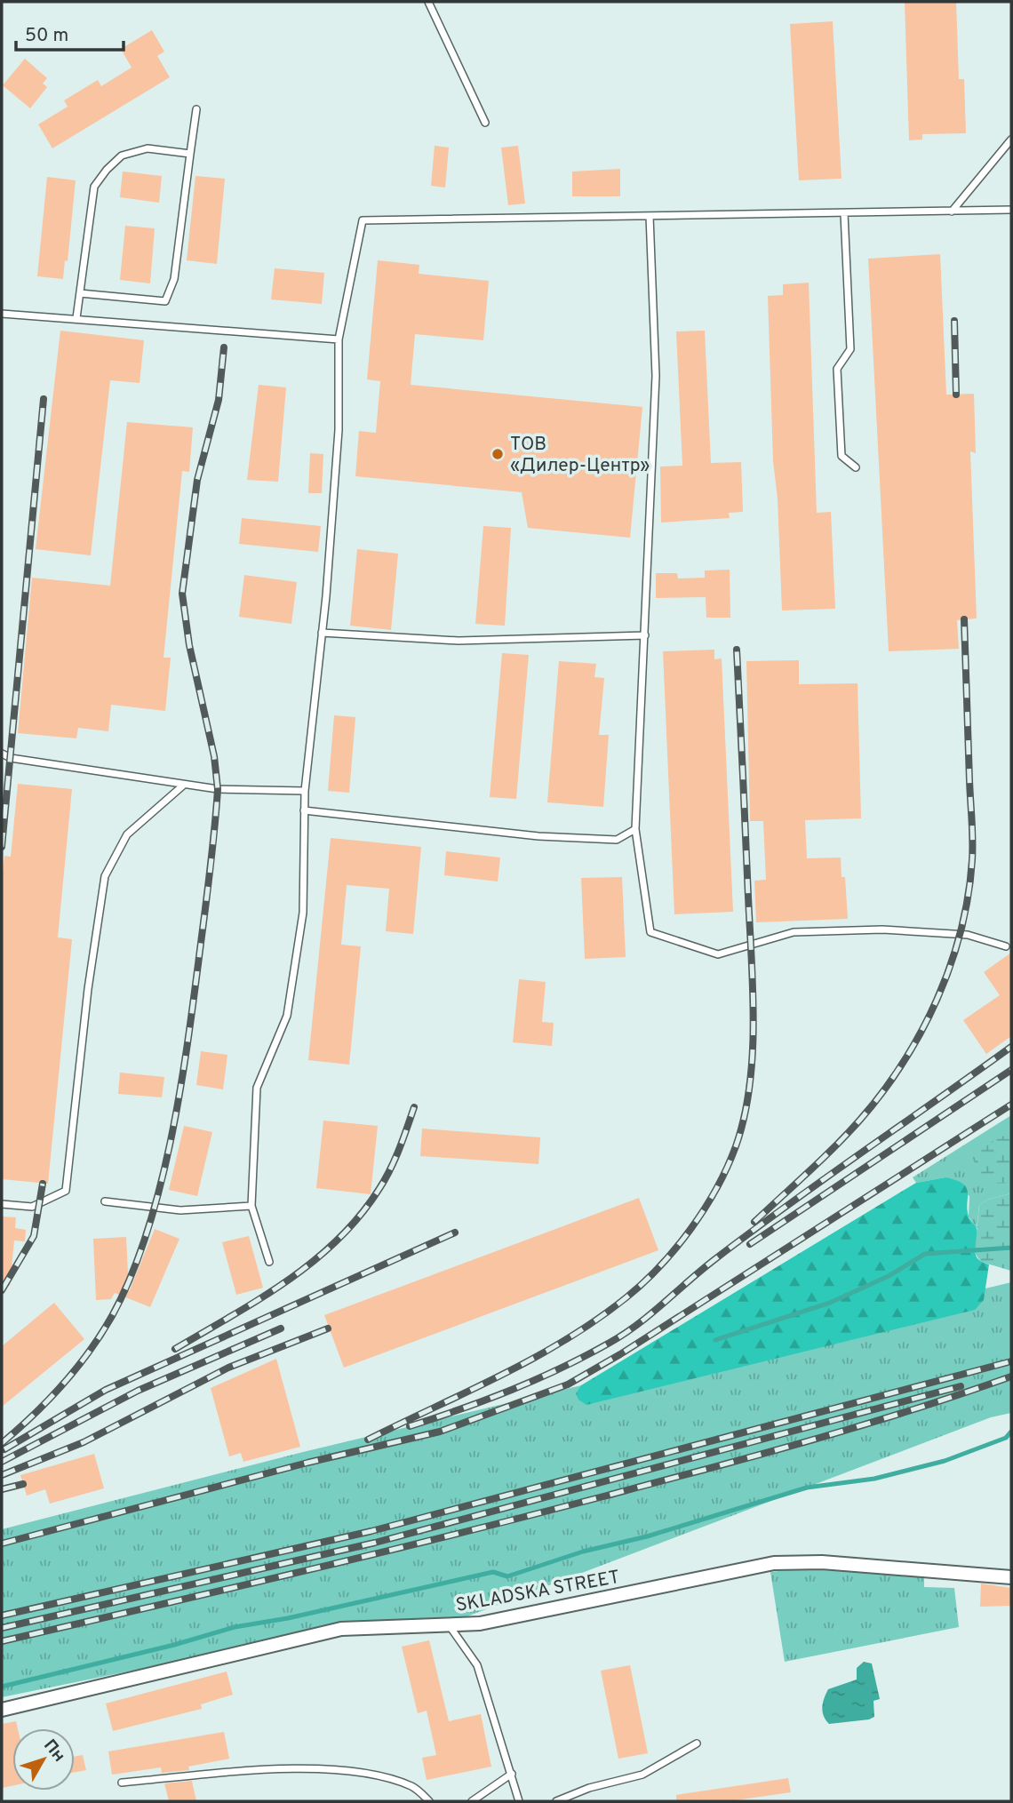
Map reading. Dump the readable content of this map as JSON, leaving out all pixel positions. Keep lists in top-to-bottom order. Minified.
{"streets":{"street":["SKLADSKA STREET"]},"places":["ТОВ «Дилер-Центр»"],"scale_bar":"50 m","north":"top right"}
